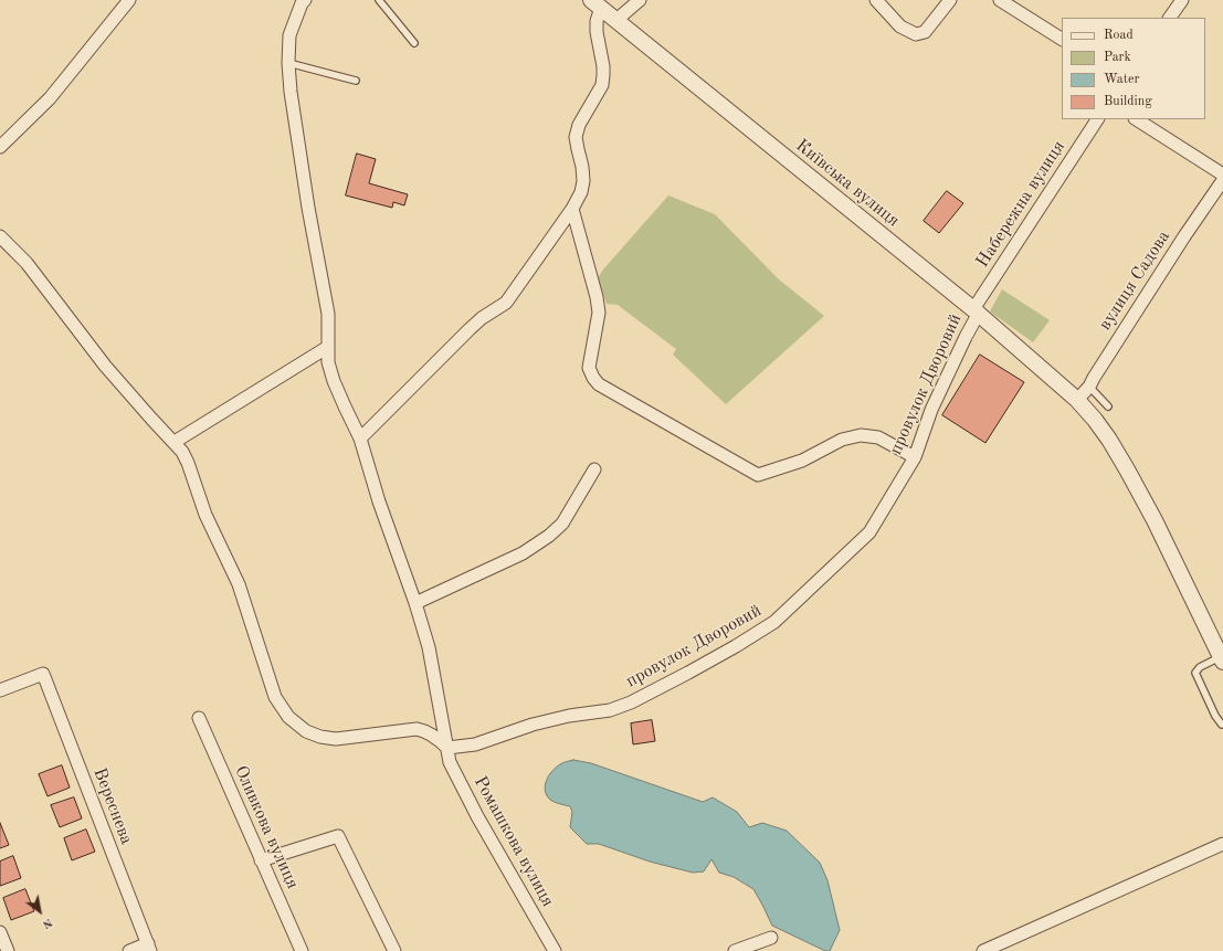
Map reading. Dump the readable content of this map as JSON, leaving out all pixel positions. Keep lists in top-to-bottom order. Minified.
{"streets":{"street":["Київська вулиця","Набережна вулиця","вулиця Садова","провулок Дворовий","Вереснева","Оливкова вулиця","Ромашкова вулиця"]},"crossings":[["Київська вулиця","Набережна вулиця"],["Київська вулиця","вулиця Садова"],["Київська вулиця","провулок Дворовий"],["Набережна вулиця","провулок Дворовий"],["провулок Дворовий","Ромашкова вулиця"]],"legend":["Road","Park","Water","Building"],"north":"bottom right"}
